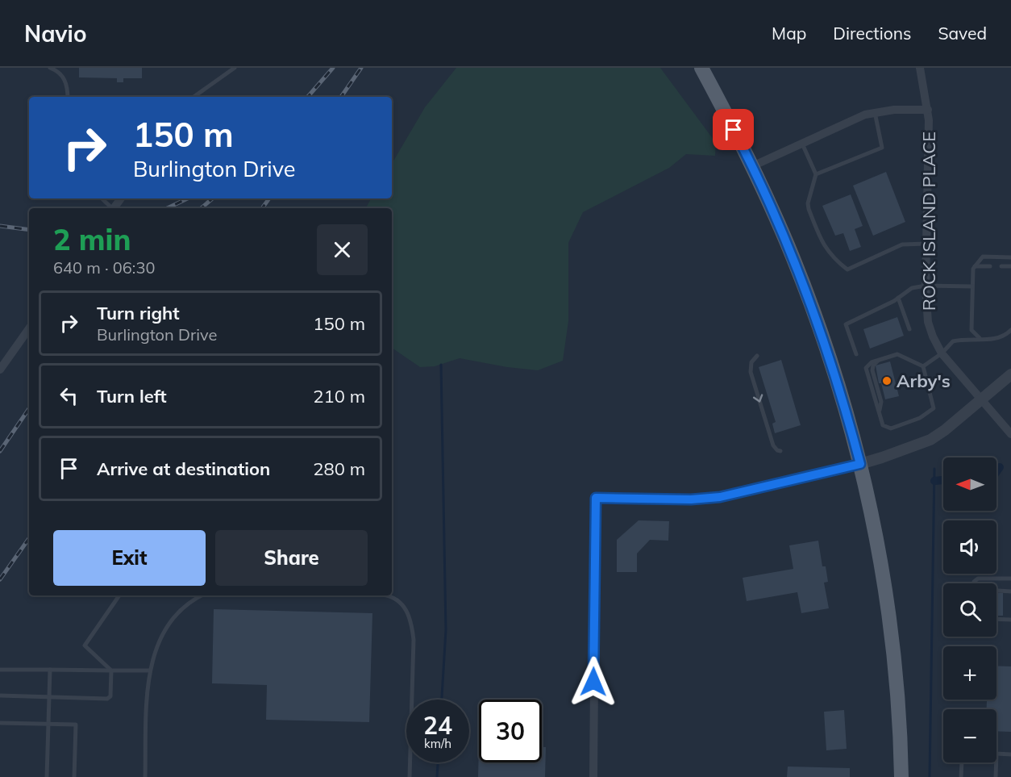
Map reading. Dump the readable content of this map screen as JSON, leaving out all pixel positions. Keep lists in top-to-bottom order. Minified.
{"streets":{"street":["ROCK ISLAND PLACE"]},"places":["Arby's"],"north":"left","page":{"header":"Navio","nav":["Map","Directions","Saved"],"turn":["150 m","Burlington Drive"],"heading":["2 min","640 m · 06:30"],"list":[{"name":"Turn right","note":"Burlington Drive","value":"150 m"},{"name":"Turn left","value":"210 m"},{"name":"Arrive at destination","value":"280 m"}],"map_buttons":["+","−"],"buttons":["Exit","Share"],"speed":"24 km/h","limit":"30"}}
